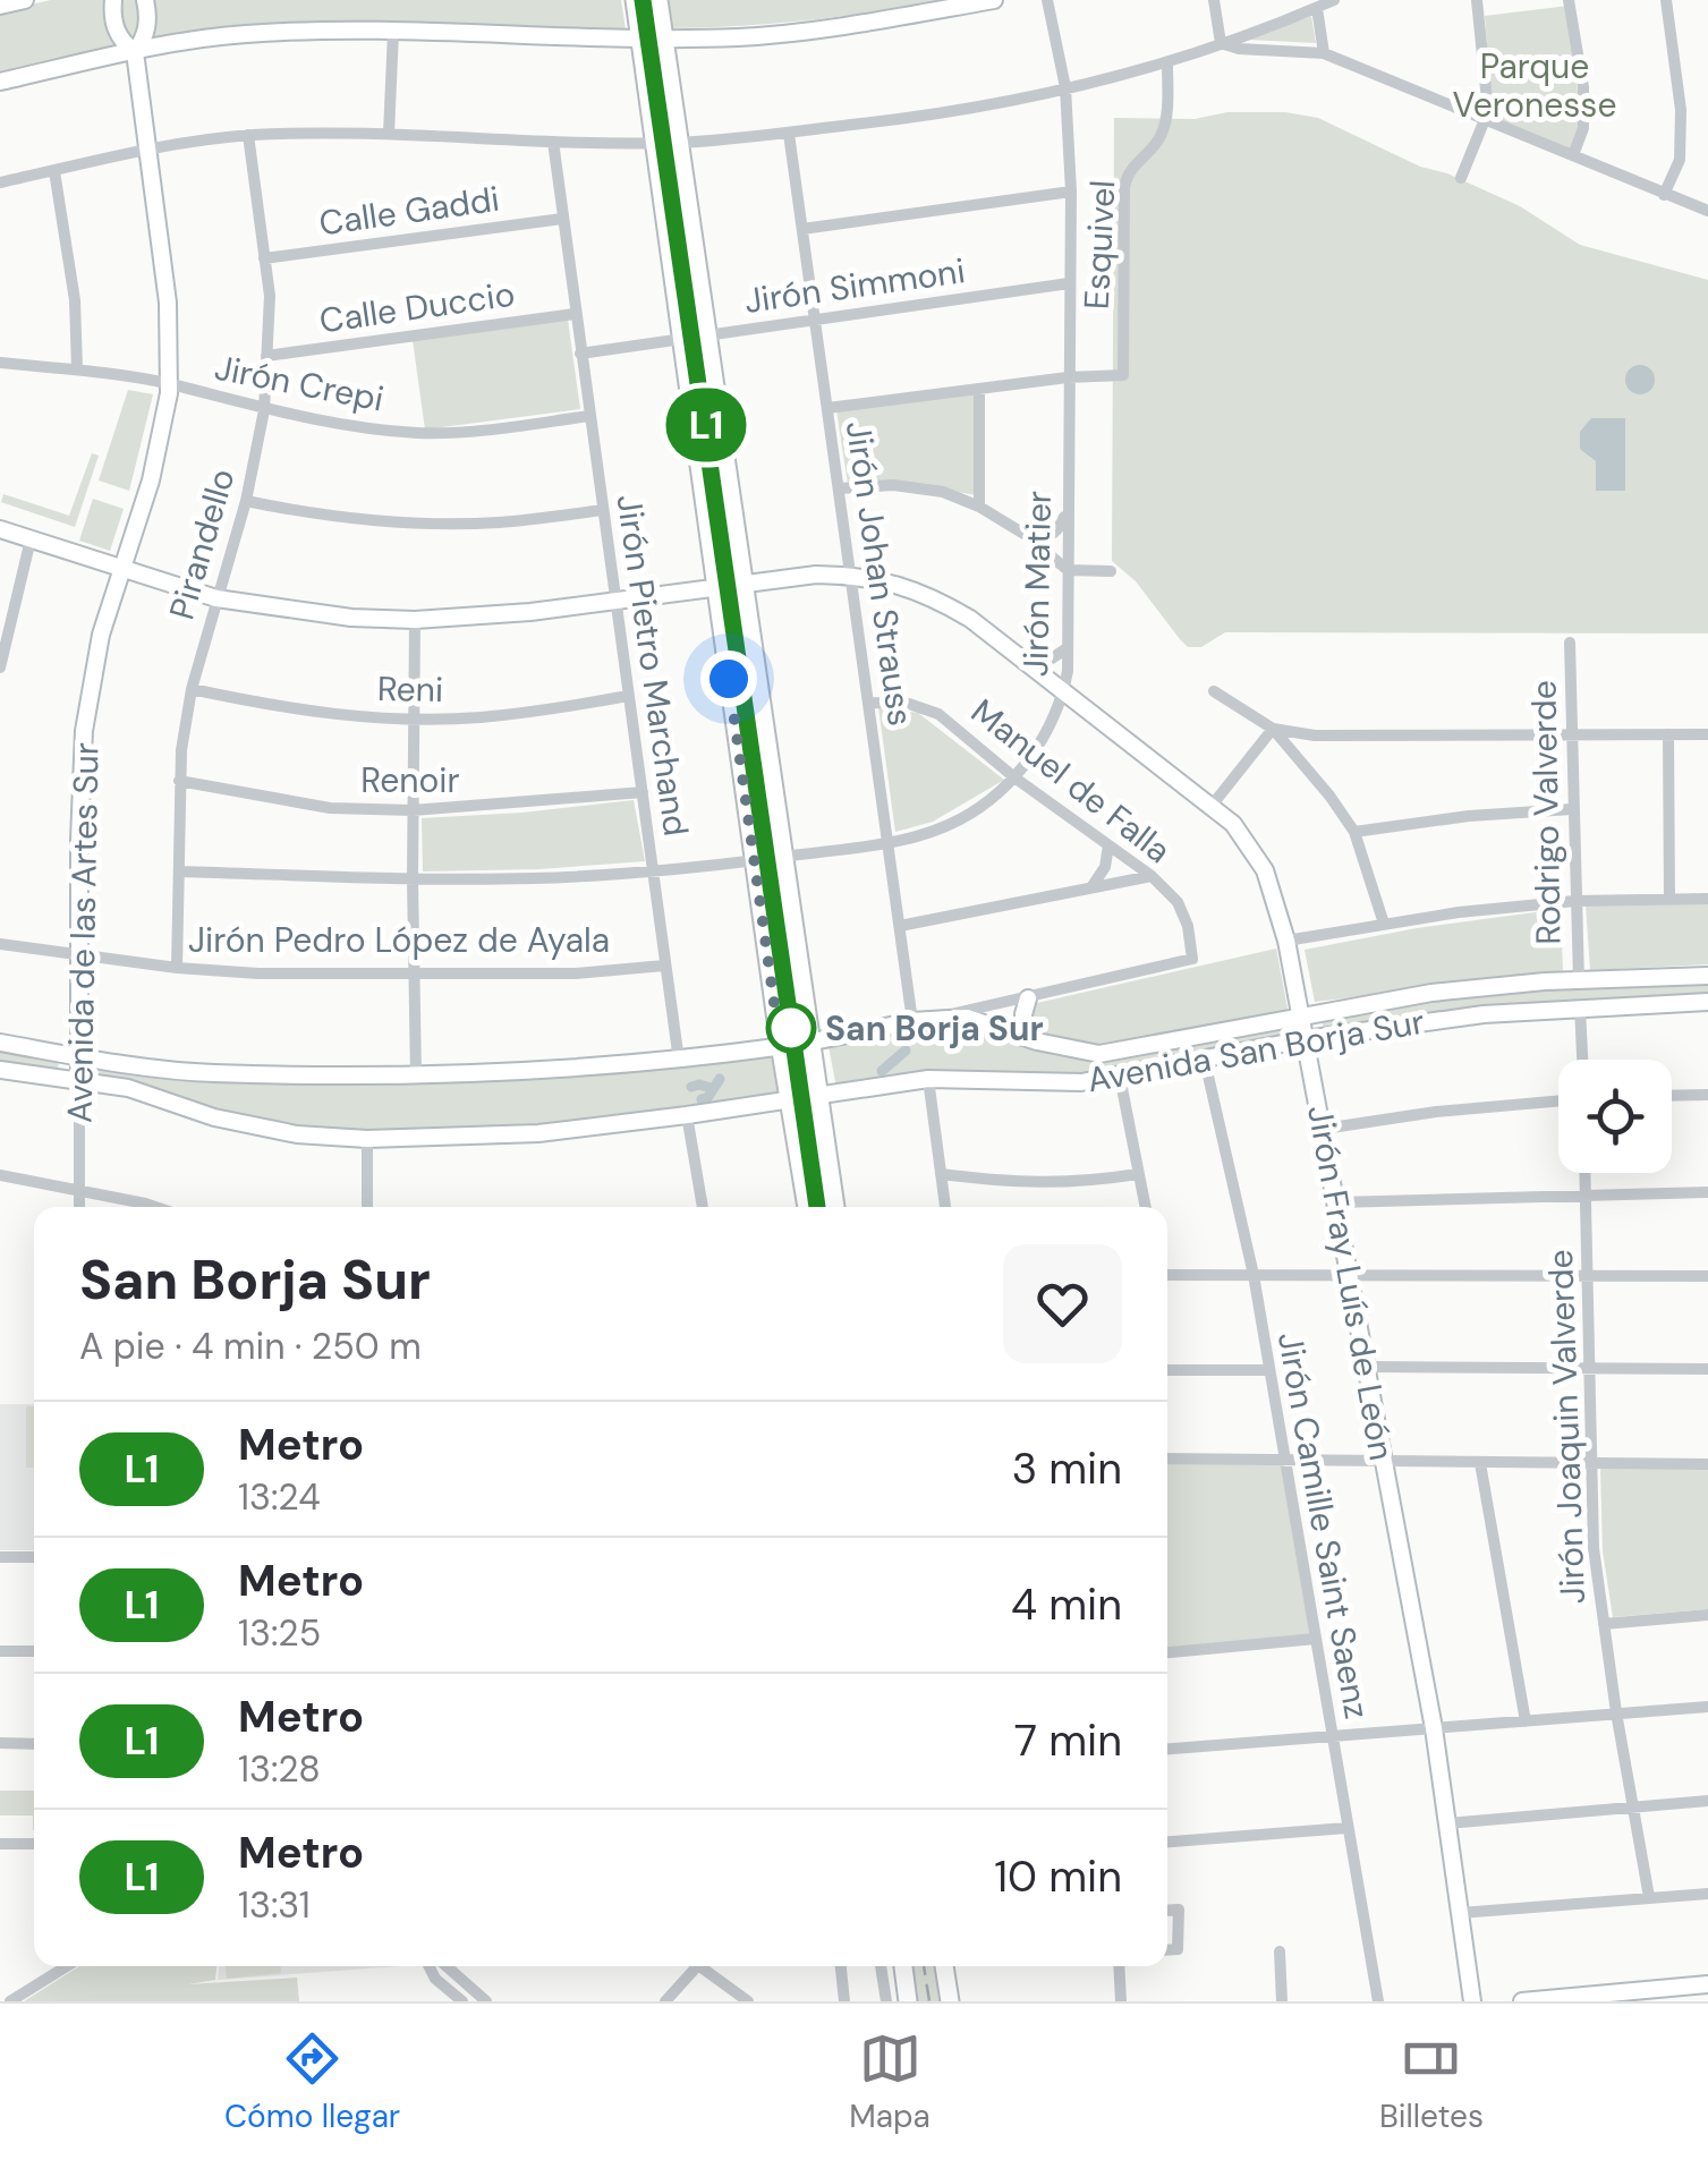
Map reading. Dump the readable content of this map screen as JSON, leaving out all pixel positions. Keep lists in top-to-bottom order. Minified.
{"streets":{"main road":["Avenida de las Artes Sur","Avenida San Borja Sur","Jirón Fray Luís de León"],"street":["Calle Gaddi","Esquivel","Jirón Simmoni","Calle Duccio","Jirón Crepi","Pirandello","Jirón Johan Strauss","Jirón Matier","Jirón Pietro Marchand","Reni","Renoir","Manuel de Falla","Rodrigo Valverde","Jirón Pedro López de Ayala","Jirón Joaquin Valverde","Jirón Camille Saint Saenz"]},"crossings":[["Calle Gaddi","Pirandello"],["Calle Gaddi","Jirón Pietro Marchand"],["Esquivel","Jirón Matier"],["Jirón Simmoni","Jirón Johan Strauss"],["Jirón Simmoni","Jirón Matier"],["Jirón Simmoni","Jirón Pietro Marchand"],["Calle Duccio","Pirandello"],["Calle Duccio","Jirón Pietro Marchand"],["Jirón Crepi","Pirandello"],["Jirón Crepi","Jirón Pietro Marchand"],["Jirón Crepi","Avenida de las Artes Sur"],["Pirandello","Jirón Matier"],["Pirandello","Reni"],["Pirandello","Renoir"],["Pirandello","Jirón Pedro López de Ayala"],["Pirandello","Jirón Fray Luís de León"],["Jirón Johan Strauss","Jirón Matier"],["Jirón Johan Strauss","Manuel de Falla"],["Jirón Johan Strauss","Avenida San Borja Sur"],["Jirón Johan Strauss","Jirón Fray Luís de León"],["Jirón Matier","Jirón Pietro Marchand"],["Jirón Matier","Manuel de Falla"],["Jirón Matier","Jirón Fray Luís de León"],["Jirón Pietro Marchand","Reni"],["Jirón Pietro Marchand","Renoir"],["Jirón Pietro Marchand","Jirón Pedro López de Ayala"],["Jirón Pietro Marchand","Jirón Fray Luís de León"],["Rodrigo Valverde","Avenida San Borja Sur"],["Avenida de las Artes Sur","Jirón Pedro López de Ayala"],["Avenida de las Artes Sur","Avenida San Borja Sur"],["Avenida de las Artes Sur","Jirón Fray Luís de León"],["Avenida San Borja Sur","Jirón Fray Luís de León"],["Avenida San Borja Sur","Jirón Camille Saint Saenz"]],"parks":["Parque Veronesse"],"places":["San Borja Sur"],"lines":["metro line L1"],"page":{"on_map":"L1","heading":["San Borja Sur","A pie · 4 min · 250 m"],"list":[{"mark":"L1","name":"Metro","note":"13:24","value":"3 min"},{"mark":"L1","name":"Metro","note":"13:25","value":"4 min"},{"mark":"L1","name":"Metro","note":"13:28","value":"7 min"},{"mark":"L1","name":"Metro","note":"13:31","value":"10 min"}],"tabs":["Cómo llegar","Mapa","Billetes"]}}
